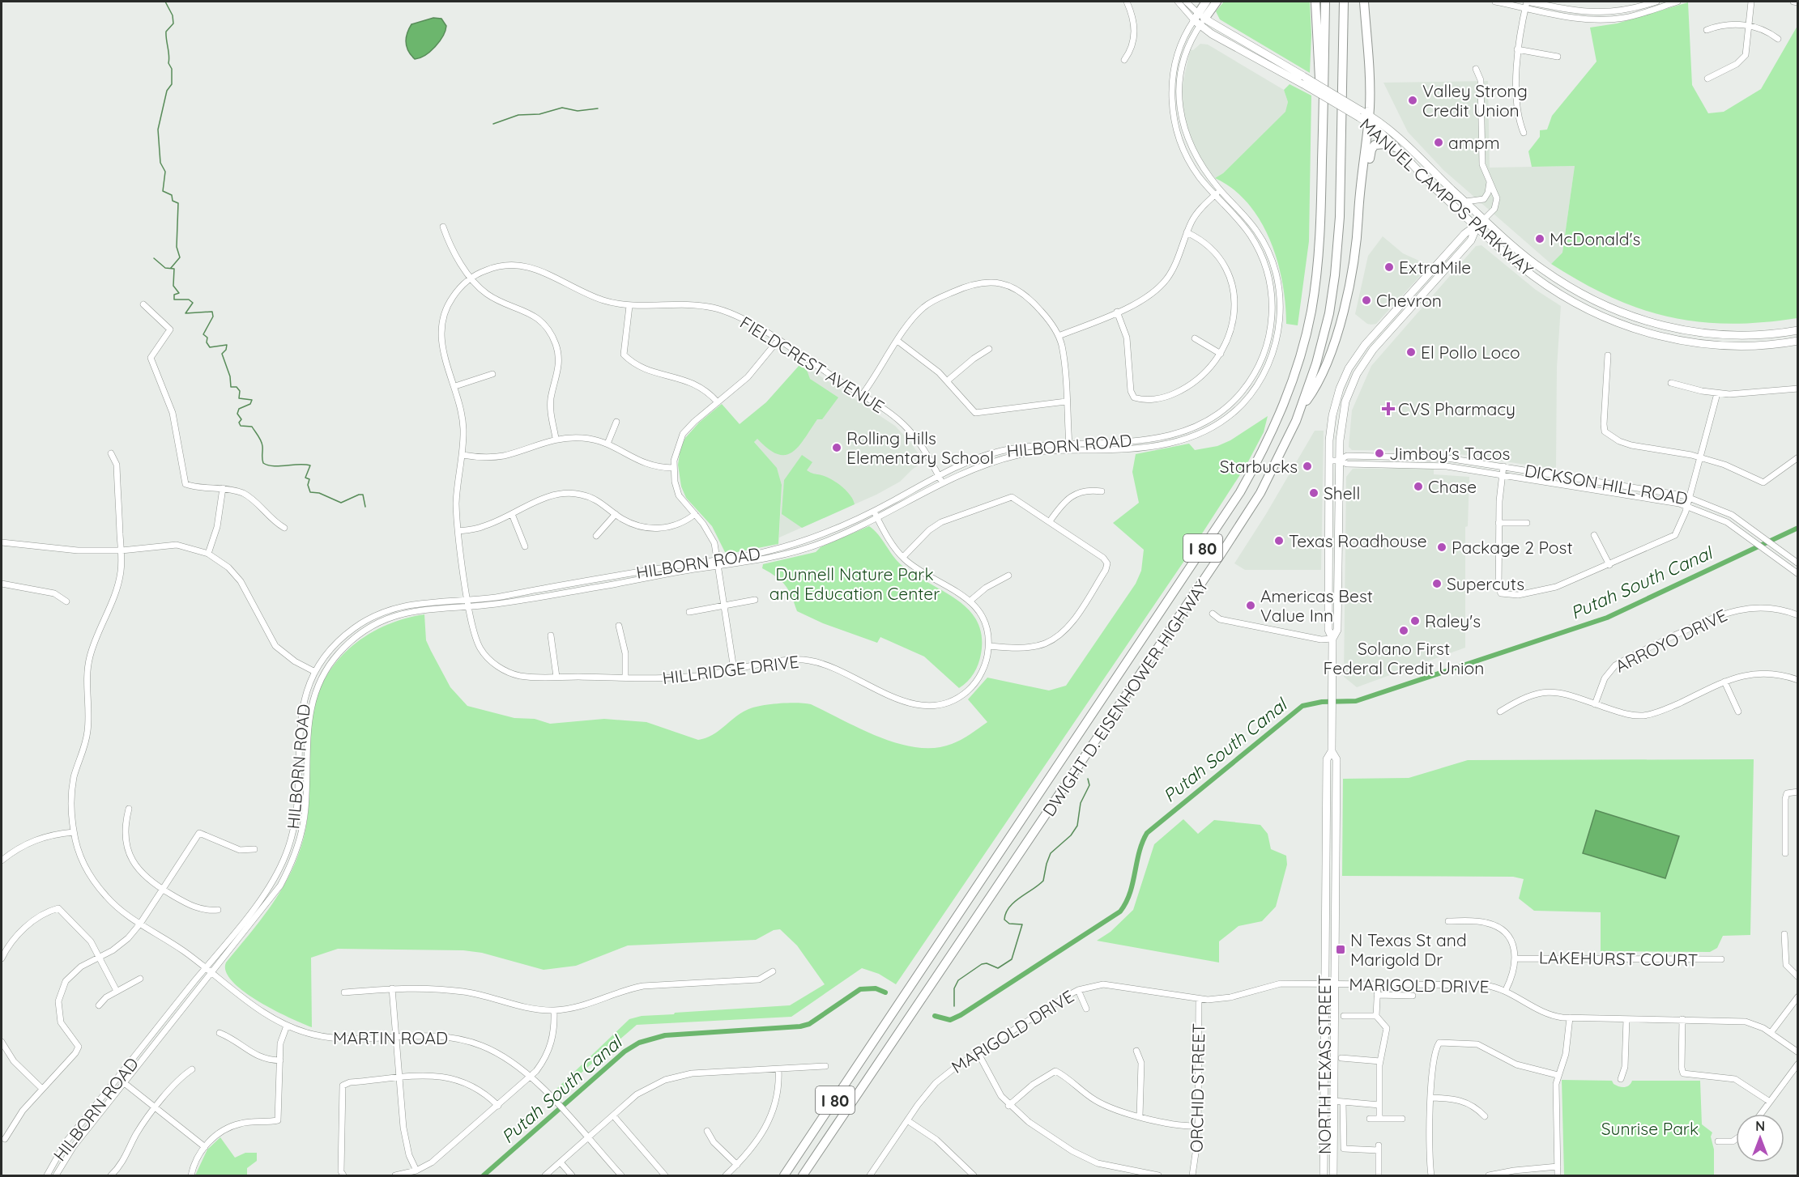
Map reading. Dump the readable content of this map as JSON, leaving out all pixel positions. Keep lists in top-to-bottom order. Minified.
{"streets":{"highway":["I 80","DWIGHT D. EISENHOWER HIGHWAY"],"main road":["MANUEL CAMPOS PARKWAY","NORTH TEXAS STREET"],"street":["FIELDCREST AVENUE","HILBORN ROAD","DICKSON HILL ROAD","ARROYO DRIVE","HILLRIDGE DRIVE","LAKEHURST COURT","MARIGOLD DRIVE","MARTIN ROAD","ORCHID STREET"]},"crossings":[["MANUEL CAMPOS PARKWAY","HILBORN ROAD"],["MANUEL CAMPOS PARKWAY","NORTH TEXAS STREET"],["FIELDCREST AVENUE","HILBORN ROAD"],["FIELDCREST AVENUE","HILLRIDGE DRIVE"],["HILBORN ROAD","HILLRIDGE DRIVE"],["HILBORN ROAD","MARTIN ROAD"],["DICKSON HILL ROAD","NORTH TEXAS STREET"],["MARIGOLD DRIVE","NORTH TEXAS STREET"],["MARIGOLD DRIVE","ORCHID STREET"]],"water":["Putah South Canal"],"parks":["Dunnell Nature Park and Education Center","Sunrise Park"],"places":{"other":["Valley Strong Credit Union","ampm","McDonald's","ExtraMile","Chevron","El Pollo Loco","Rolling Hills Elementary School","Jimboy's Tacos","Starbucks","Chase","Shell","Texas Roadhouse","Package 2 Post","Supercuts","Americas Best Value Inn","Raley's","Solano First Federal Credit Union"],"health":["CVS Pharmacy"],"transit":["N Texas St and Marigold Dr"]},"north":"top"}
